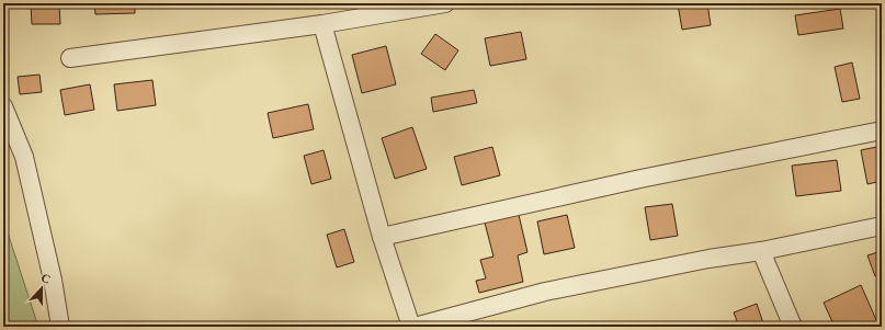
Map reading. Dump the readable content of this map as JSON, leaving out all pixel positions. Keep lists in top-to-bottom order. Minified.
{"north":"top"}
